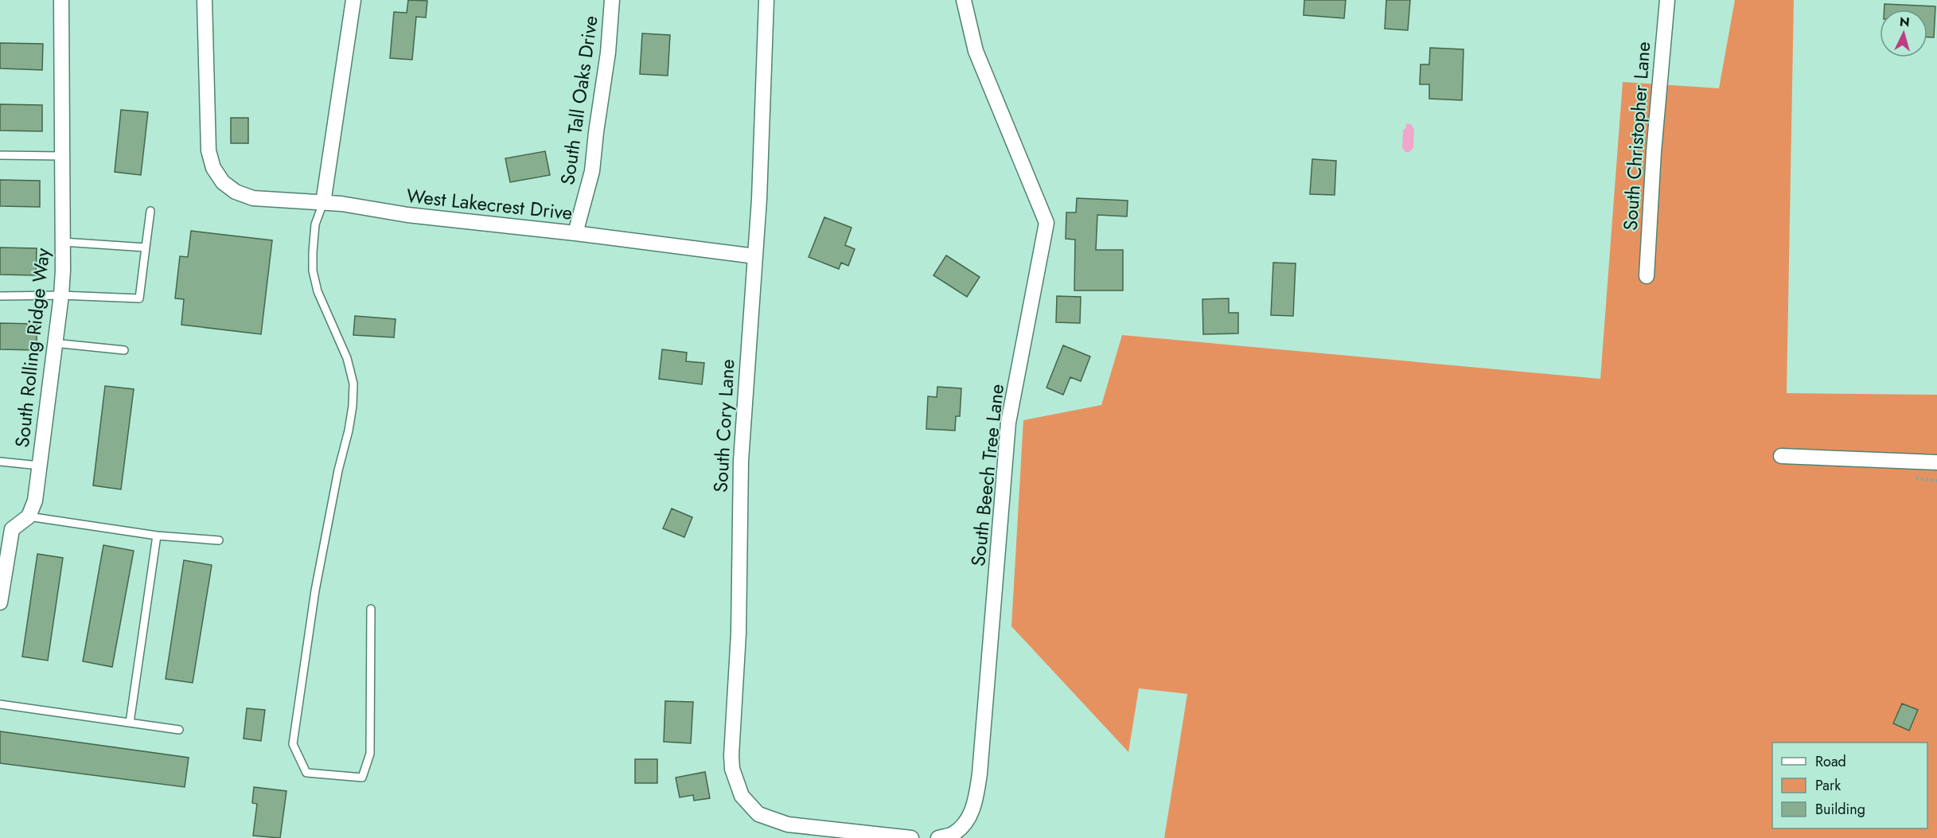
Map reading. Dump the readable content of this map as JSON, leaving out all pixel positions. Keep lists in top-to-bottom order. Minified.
{"streets":{"street":["South Tall Oaks Drive","South Christopher Lane","West Lakecrest Drive","South Rolling Ridge Way","South Cory Lane","South Beech Tree Lane"]},"crossings":[["South Tall Oaks Drive","West Lakecrest Drive"],["West Lakecrest Drive","South Cory Lane"]],"legend":["Road","Park","Building"],"north":"top"}
